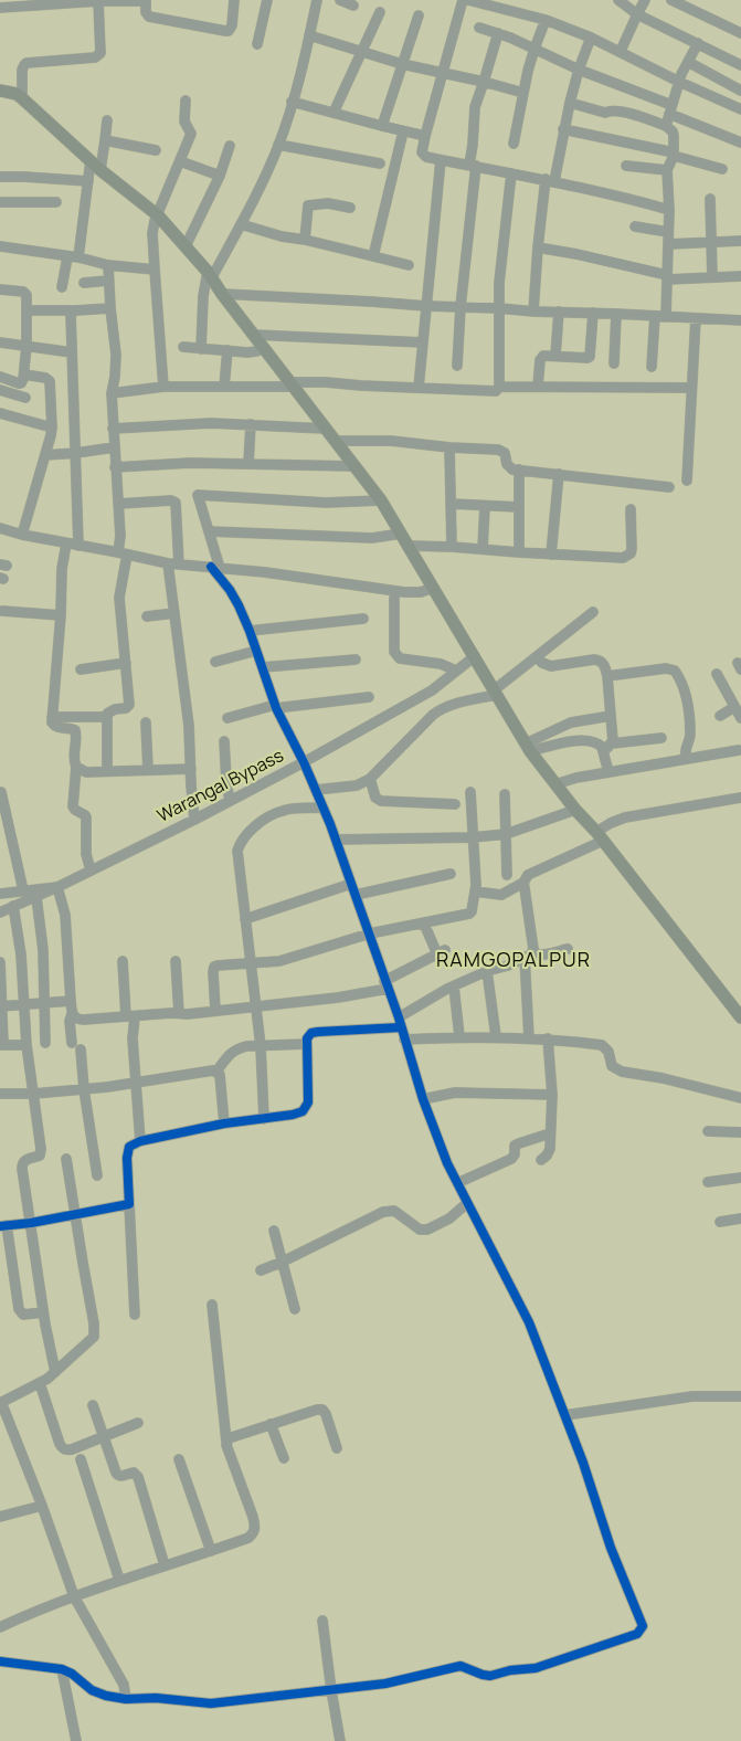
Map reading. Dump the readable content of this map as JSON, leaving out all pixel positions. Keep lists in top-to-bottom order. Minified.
{"streets":{"street":["Warangal Bypass"]},"districts":["RAMGOPALPUR"]}
